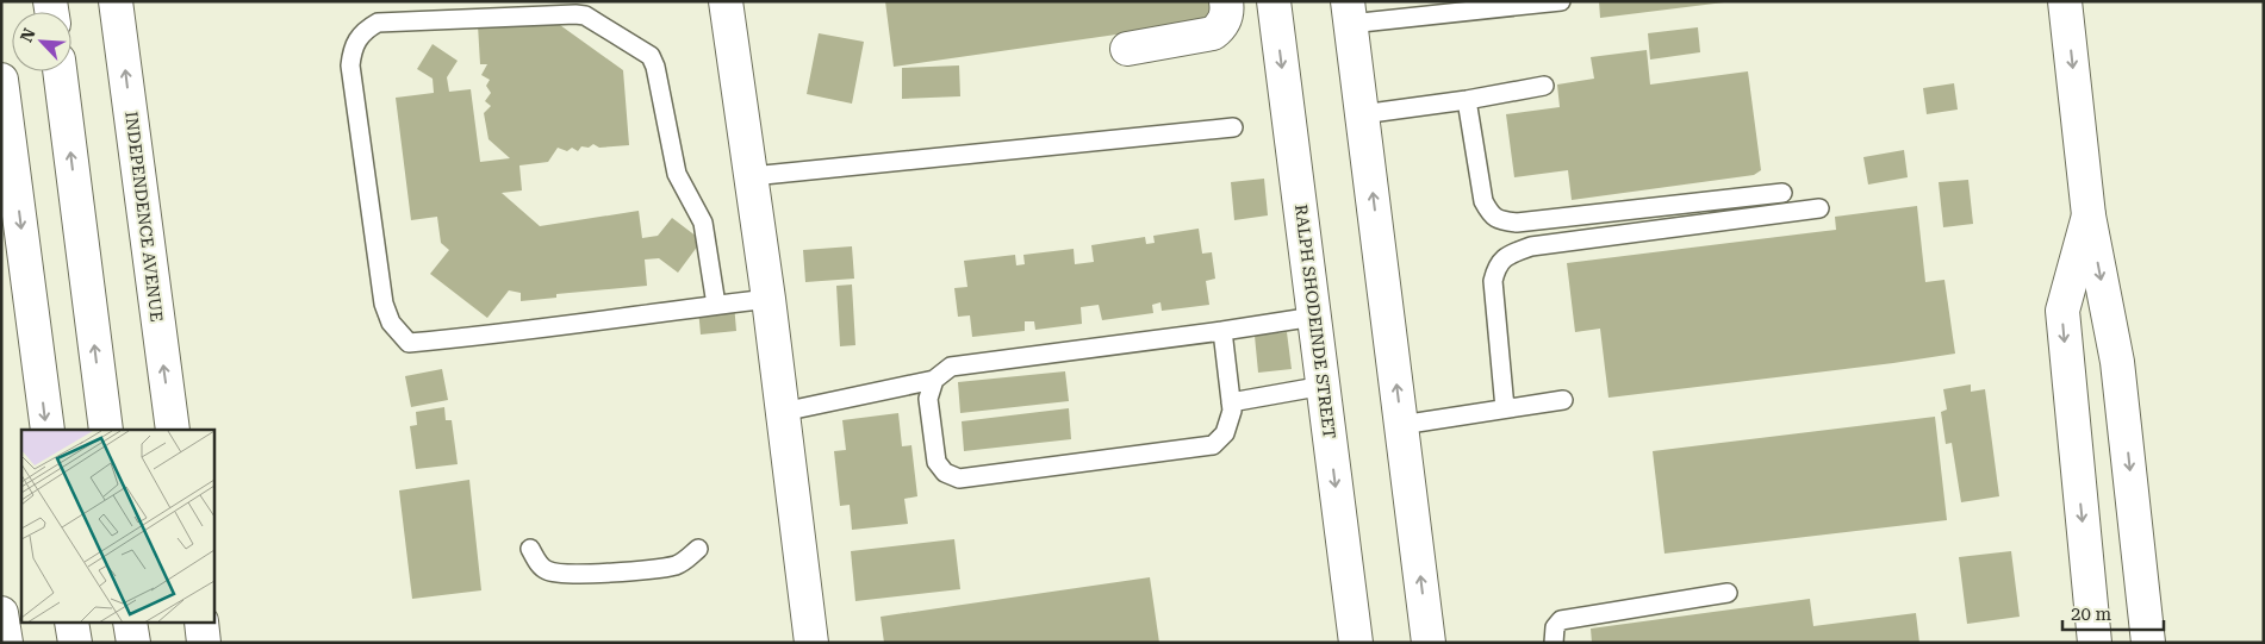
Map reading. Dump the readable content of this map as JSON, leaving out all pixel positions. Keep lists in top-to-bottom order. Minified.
{"streets":{"main road":["INDEPENDENCE AVENUE","RALPH SHODEINDE STREET"]},"scale_bar":"20 m","north":"top left"}
